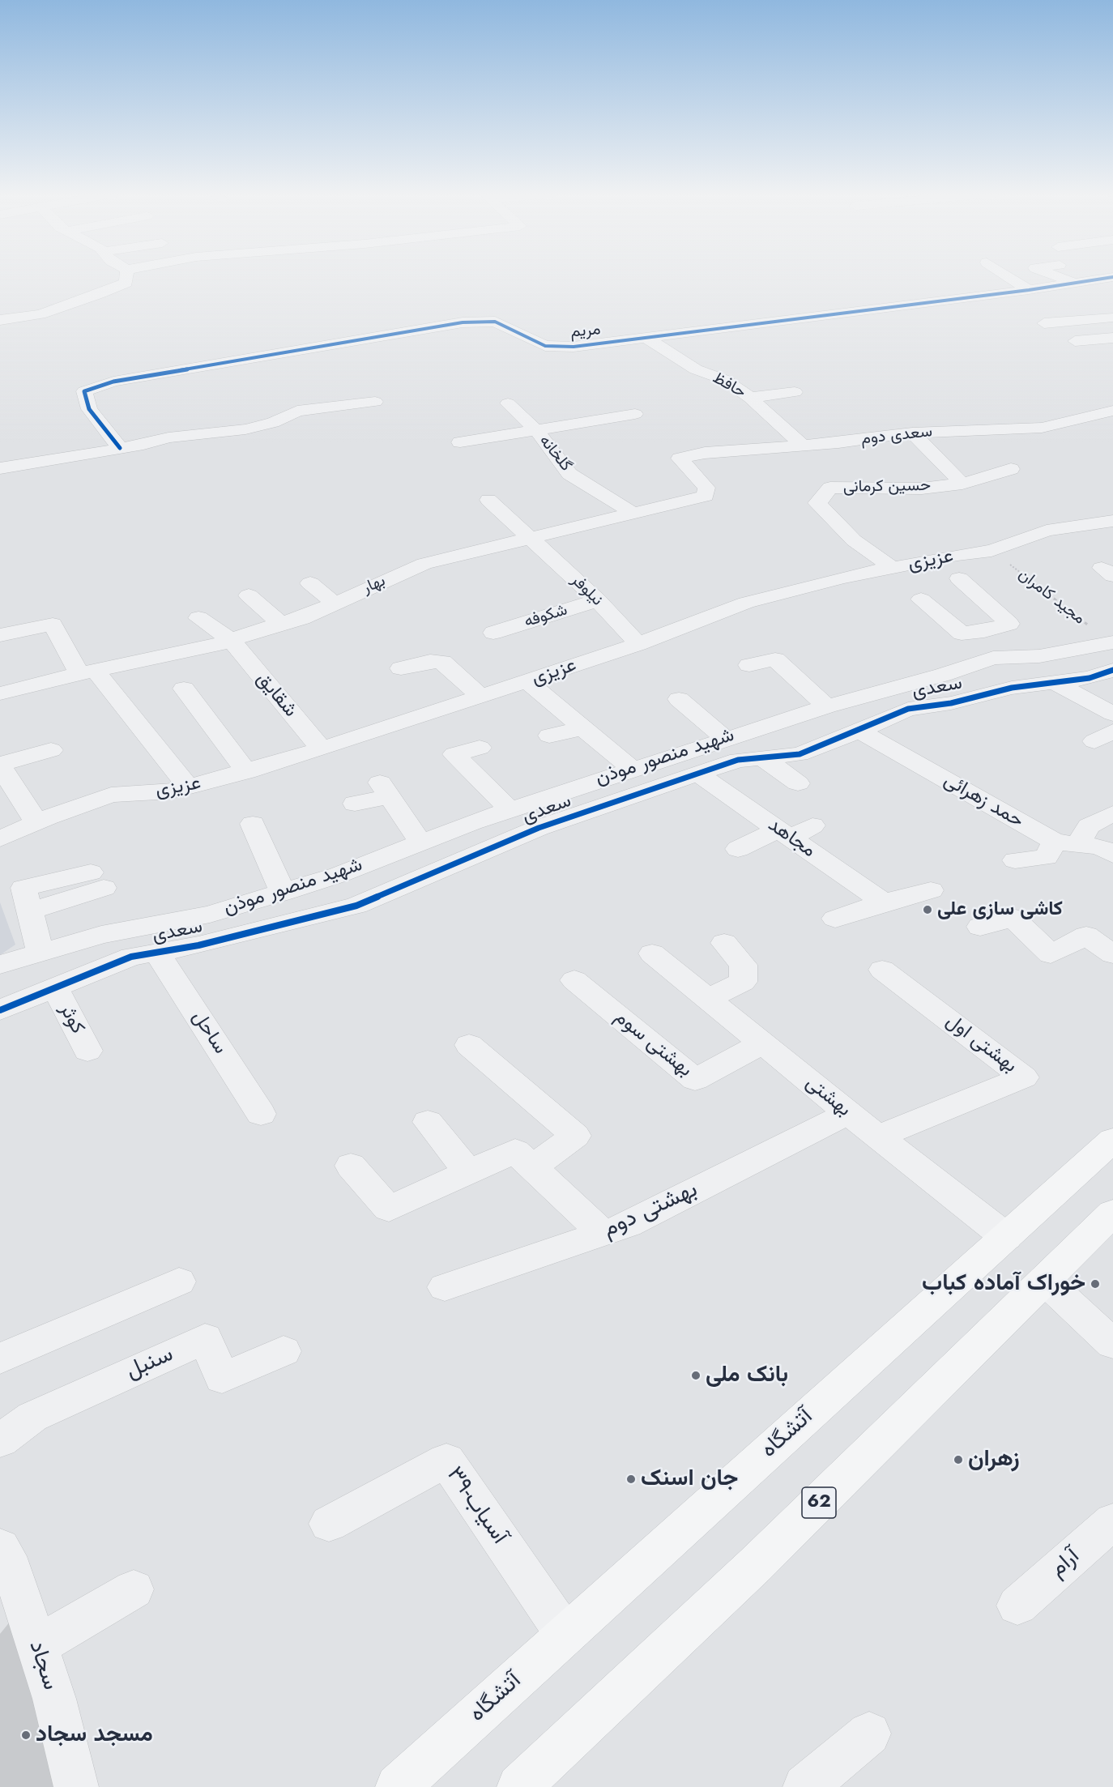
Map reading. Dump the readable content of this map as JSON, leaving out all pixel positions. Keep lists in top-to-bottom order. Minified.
{"streets":{"main road":["آتشگاه","62"],"street":["مریم","حافظ","سعدی دوم","گلخانه","حسین کرمانی","عزیزی","بهار","نیلوفر","شکوفه","سعدی","شقایق","شهید منصور موذن","حمد زهرائی","مجاهد","کوثر","ساحل","بهشتی سوم","بهشتی اول","بهشتی","بهشتی دوم","سنبل","۳۹-آسیاب","آرام","سجاد"],"path":["مجید کامران"]},"crossings":[["مریم","حافظ"],["حافظ","سعدی دوم"],["سعدی دوم","حسین کرمانی"],["سعدی دوم","بهار"],["گلخانه","بهار"],["حسین کرمانی","عزیزی"],["عزیزی","نیلوفر"],["عزیزی","مجید کامران"],["عزیزی","شقایق"],["بهار","نیلوفر"],["بهار","شقایق"],["نیلوفر","شکوفه"],["مجید کامران","شهید منصور موذن"],["سعدی","حمد زهرائی"],["سعدی","مجاهد"],["سعدی","کوثر"],["سعدی","ساحل"],["بهشتی سوم","بهشتی"],["بهشتی اول","بهشتی"],["بهشتی","بهشتی دوم"],["بهشتی","آتشگاه"],["آتشگاه","۳۹-آسیاب"]],"places":["کاشی سازی علی","خوراک آماده کباب","بانک ملی","زهران","جان اسنک","مسجد سجاد"]}
